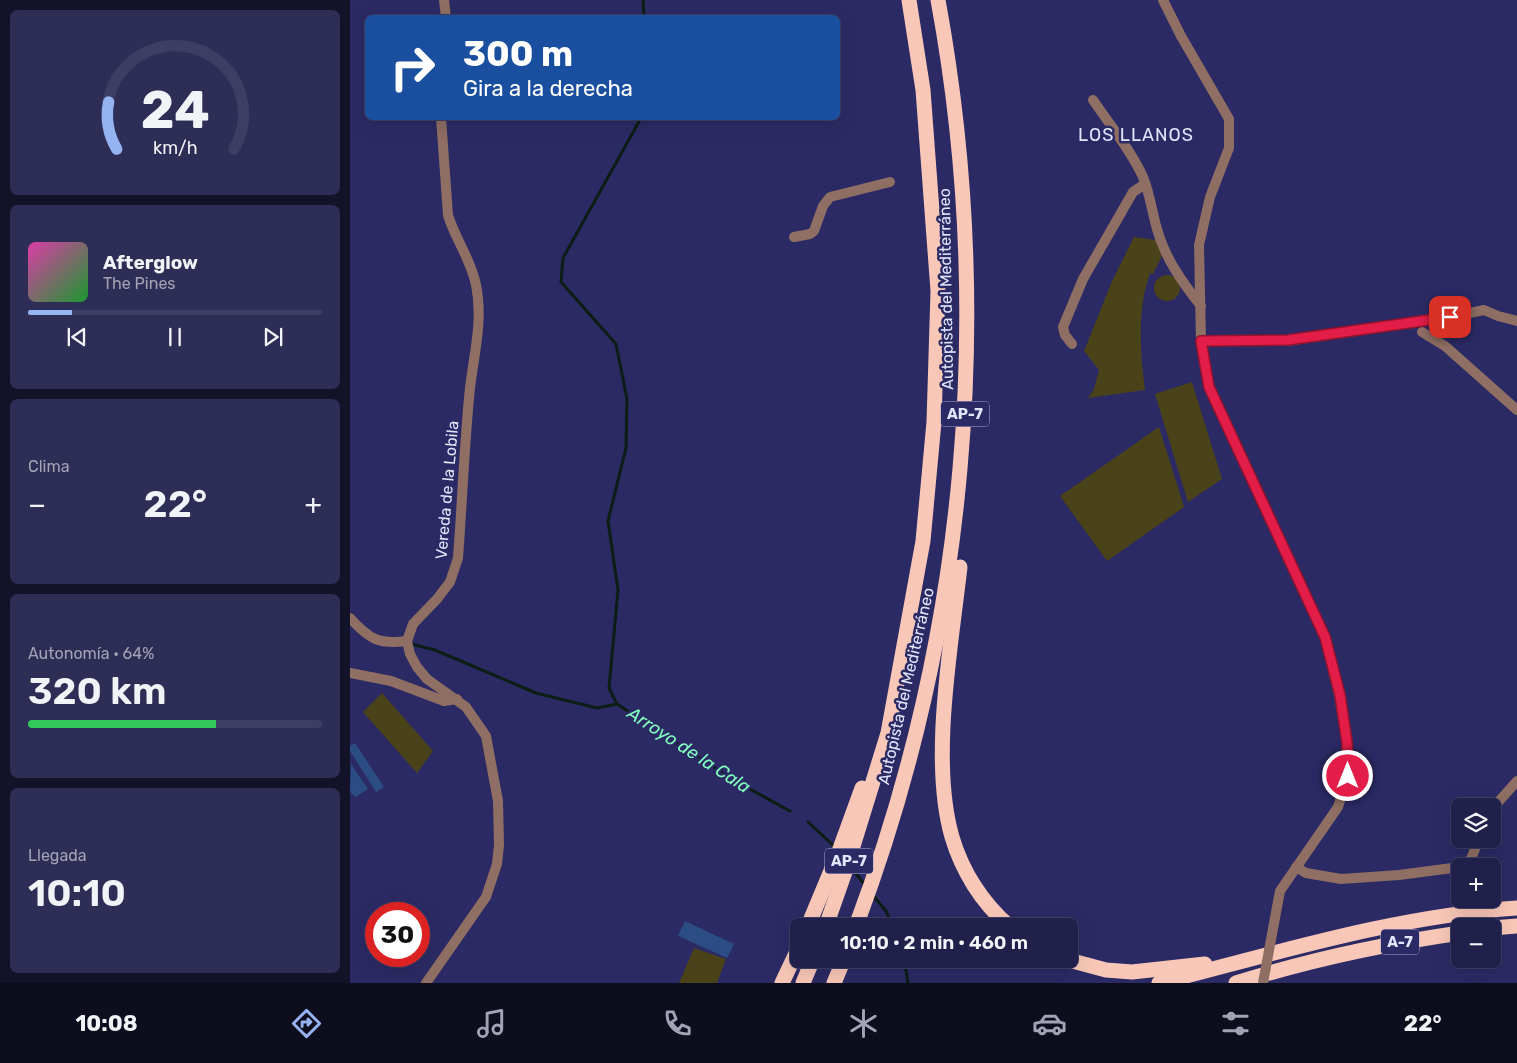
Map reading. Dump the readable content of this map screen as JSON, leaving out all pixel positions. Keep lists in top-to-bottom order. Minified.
{"streets":{"highway":["Autopista del Mediterráneo","AP-7","A-7"],"street":["Vereda de la Lobila"]},"districts":["LOS LLANOS"],"water":["Arroyo de la Cala"],"page":{"turn":["300 m","Gira a la derecha"],"song":["Afterglow","The Pines"],"tile":["Clima",["Autonomía · 64%","320 km"],["Llegada","10:10"]],"heat":["−","22°","+"],"map_buttons":["+","−"],"limit":"30","trip":"10:10 · 2 min · 460 m","tabs":["10:08","22°"],"gauge":["24","km/h"]}}
